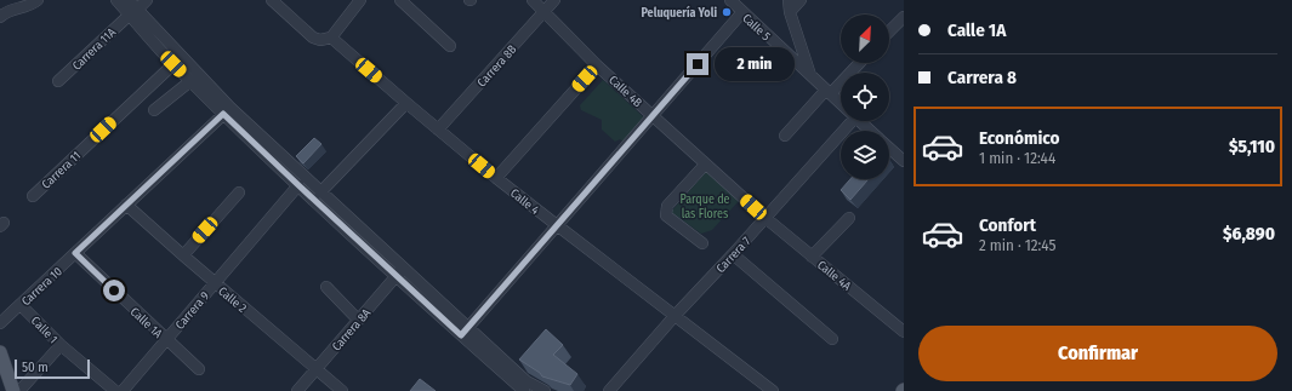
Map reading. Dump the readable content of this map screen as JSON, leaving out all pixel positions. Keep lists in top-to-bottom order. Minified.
{"streets":{"street":["Calle 5","Carrera 11A","Carrera 8B","Calle 4B","Carrera 11","Calle 4","Carrera 7","Calle 4A","Carrera 10","Calle 2","Carrera 9","Calle 1A","Calle 1","Carrera 8A"]},"crossings":[["Carrera 8B","Calle 4B"],["Carrera 8B","Calle 4"],["Calle 4B","Carrera 7"],["Calle 4B","Calle 4A"],["Calle 4","Carrera 7"],["Carrera 7","Calle 4A"],["Carrera 10","Calle 2"],["Carrera 10","Calle 1A"],["Carrera 10","Calle 1"],["Calle 2","Carrera 9"],["Calle 2","Carrera 8A"],["Carrera 9","Calle 1A"]],"parks":["Parque de las Flores"],"places":["Peluquería Yoli"],"scale_bar":"50 m","north":"top right","page":{"banner":["Calle 1A","Carrera 8"],"bubble":"2 min","list":[{"name":"Económico","note":"1 min · 12:44","value":"$5,110"},{"name":"Confort","note":"2 min · 12:45","value":"$6,890"}],"buttons":"Confirmar","scale":"50 m"}}
